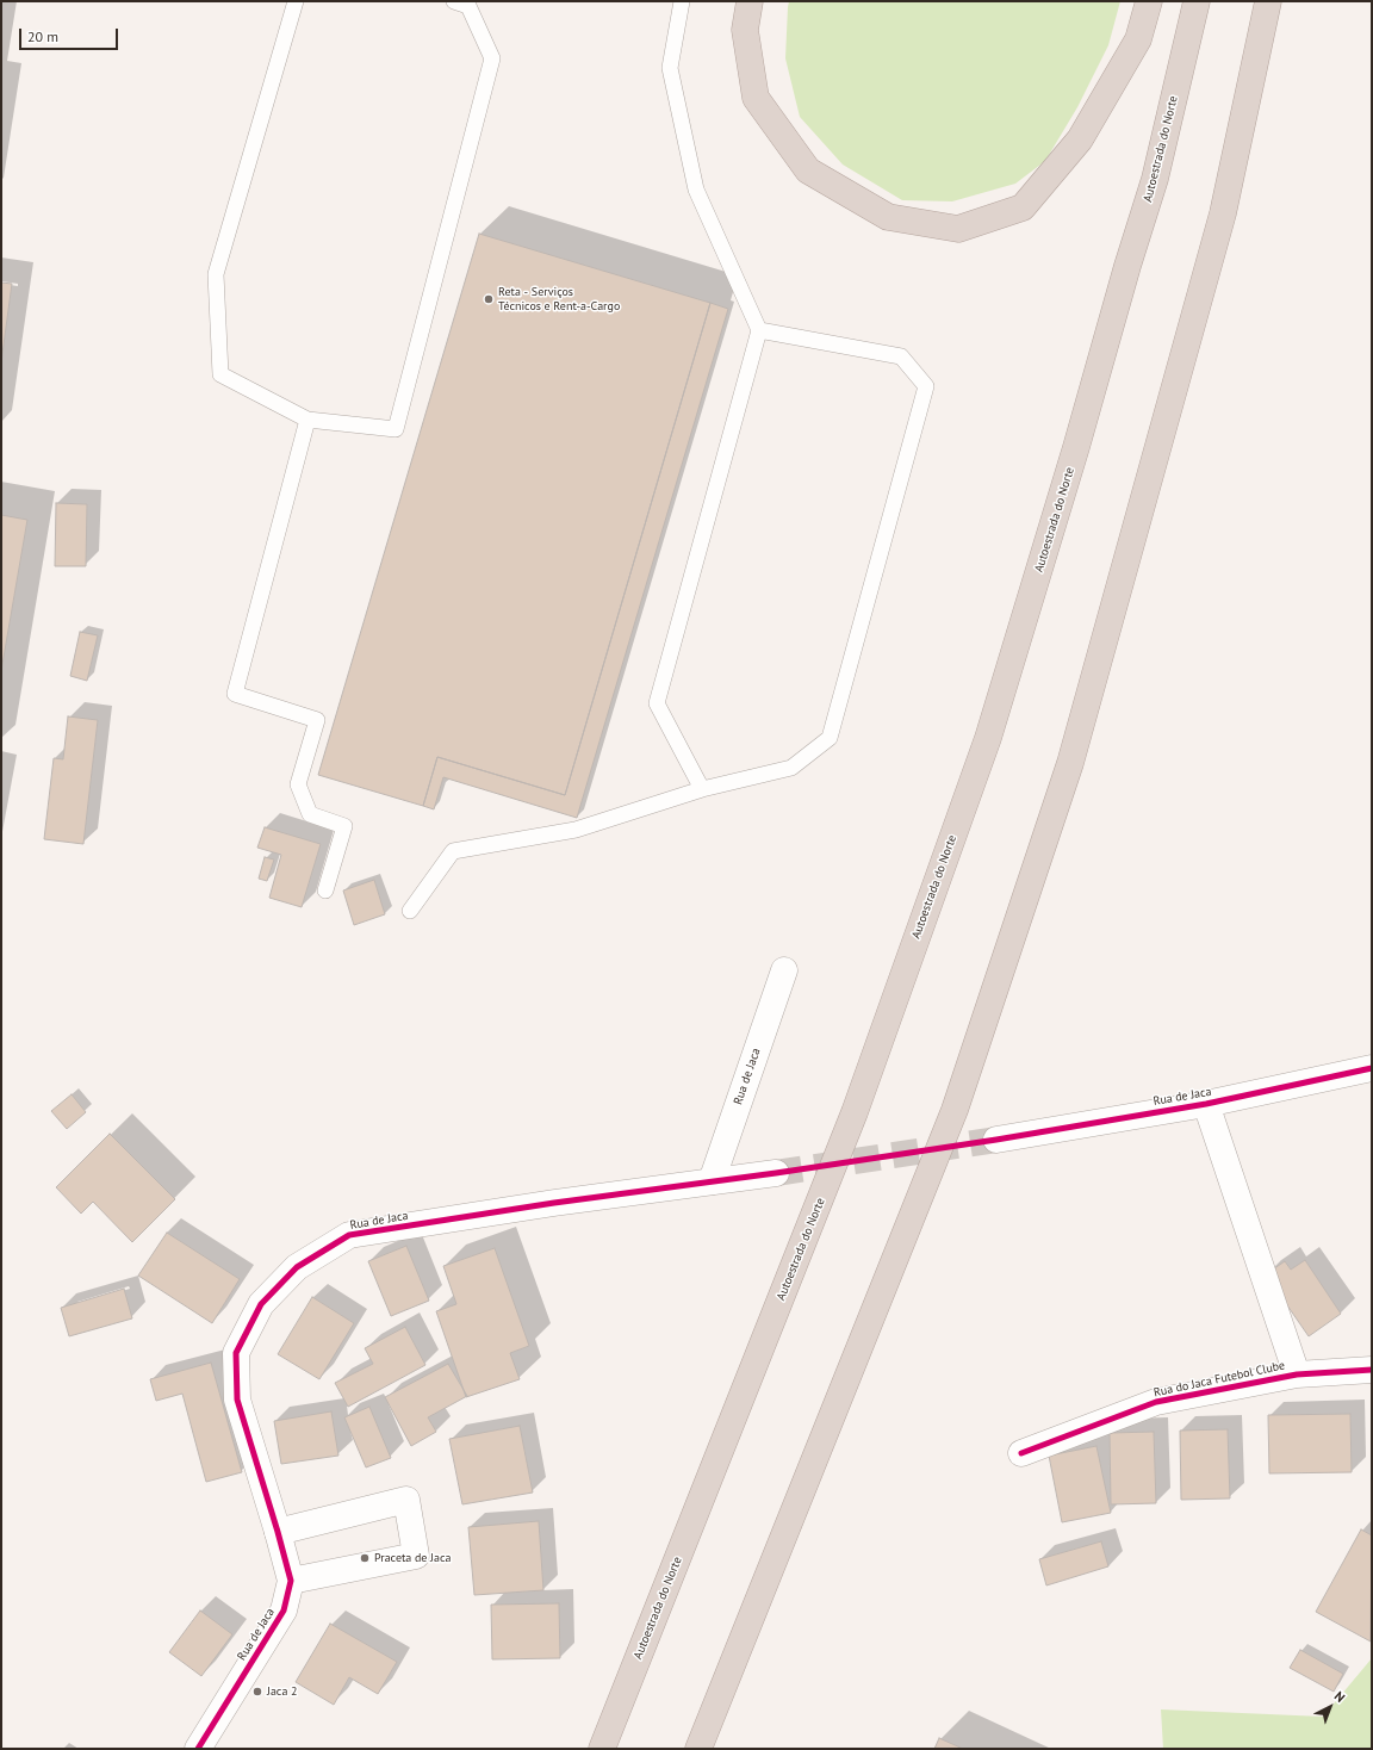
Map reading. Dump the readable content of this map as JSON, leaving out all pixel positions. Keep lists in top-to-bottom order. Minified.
{"streets":{"highway":["Autoestrada do Norte"],"street":["Rua de Jaca","Rua do Jaca Futebol Clube"]},"crossings":[["Rua de Jaca","Rua do Jaca Futebol Clube"]],"places":["Reta - Serviços Técnicos e Rent-a-Cargo","Praceta de Jaca","Jaca 2"],"scale_bar":"20 m","north":"top right"}
